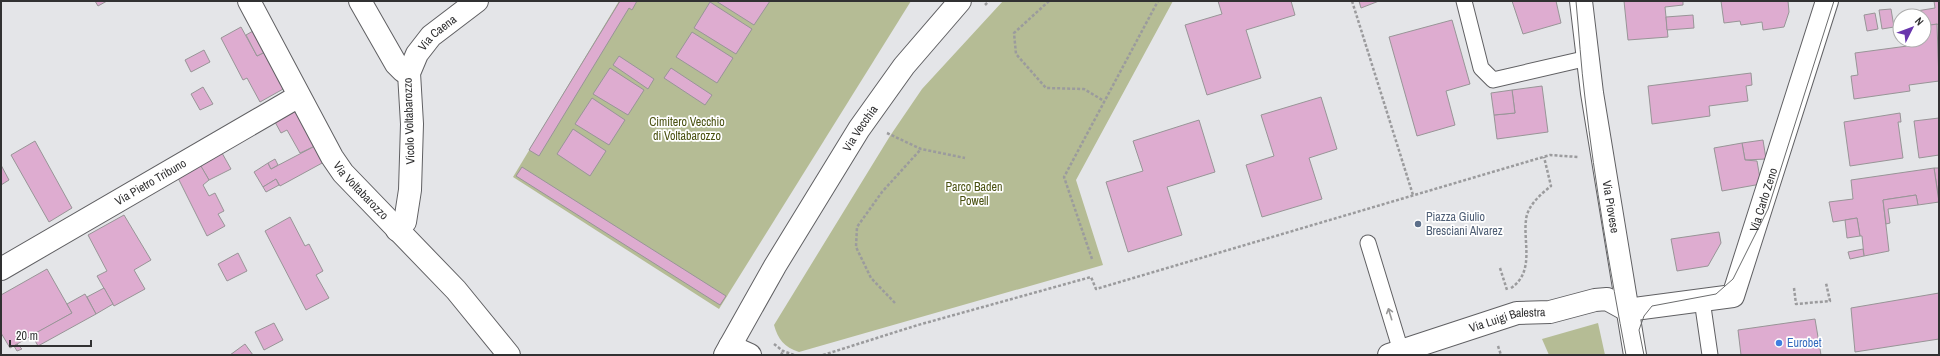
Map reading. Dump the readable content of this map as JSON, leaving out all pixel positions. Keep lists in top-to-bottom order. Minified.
{"streets":{"street":["Via Caena","Vicolo Voltabarozzo","Via Vecchia","Via Pietro Tribuno","Via Voltabarozzo","Via Carlo Zeno","Via Piovese","Via Luigi Balestra"]},"crossings":[["Via Caena","Vicolo Voltabarozzo"],["Vicolo Voltabarozzo","Via Voltabarozzo"],["Via Pietro Tribuno","Via Voltabarozzo"],["Via Carlo Zeno","Via Piovese"],["Via Carlo Zeno","Via Luigi Balestra"],["Via Piovese","Via Luigi Balestra"]],"parks":["Cimitero Vecchio di Voltabarozzo","Parco Baden Powell"],"places":["Piazza Giulio Bresciani Alvarez","Eurobet"],"scale_bar":"20 m","north":"top right"}
